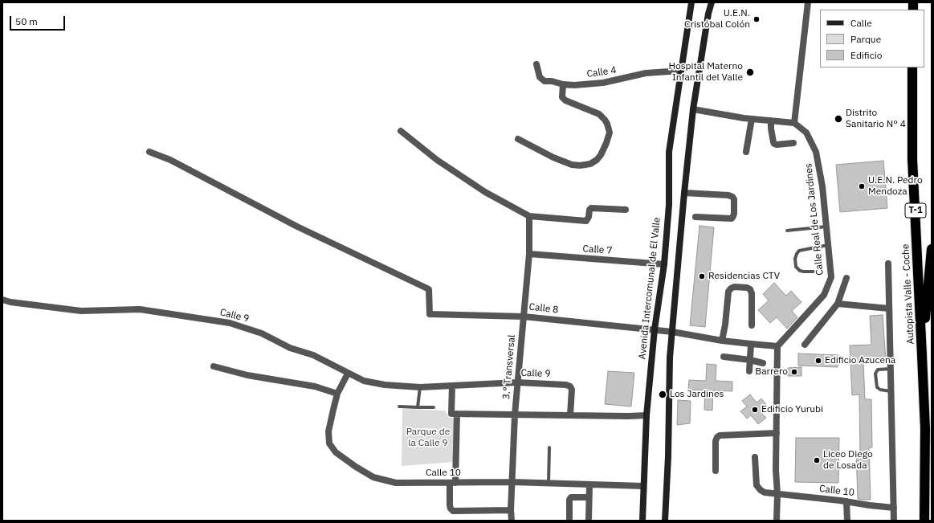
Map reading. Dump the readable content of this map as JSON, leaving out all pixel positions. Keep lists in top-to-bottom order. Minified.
{"streets":{"highway":["T-1","Autopista Valle - Coche"],"main road":["Avenida Intercomunal de El Valle"],"street":["Calle 4","Calle Real de Los Jardines","Calle 7","Calle 8","Calle 9","3.° Transversal","Calle 10"]},"crossings":[["Calle 4","Avenida Intercomunal de El Valle"],["Calle 7","Avenida Intercomunal de El Valle"],["Calle 7","3.° Transversal"],["Avenida Intercomunal de El Valle","Calle 8"],["Avenida Intercomunal de El Valle","Calle 10"],["Calle 8","3.° Transversal"],["Calle 9","3.° Transversal"],["Calle 9","Calle 10"],["3.° Transversal","Calle 10"]],"parks":["Parque de la Calle 9"],"places":["U.E.N. Cristóbal Colón","Hospital Materno Infantil del Valle","Distrito Sanitario N° 4","U.E.N. Pedro Mendoza","Residencias CTV","Edificio Azucena","Barrero","Los Jardines","Edificio Yurubi","Liceo Diego de Losada"],"legend":["Calle","Parque","Edificio"],"scale_bar":"50 m"}
